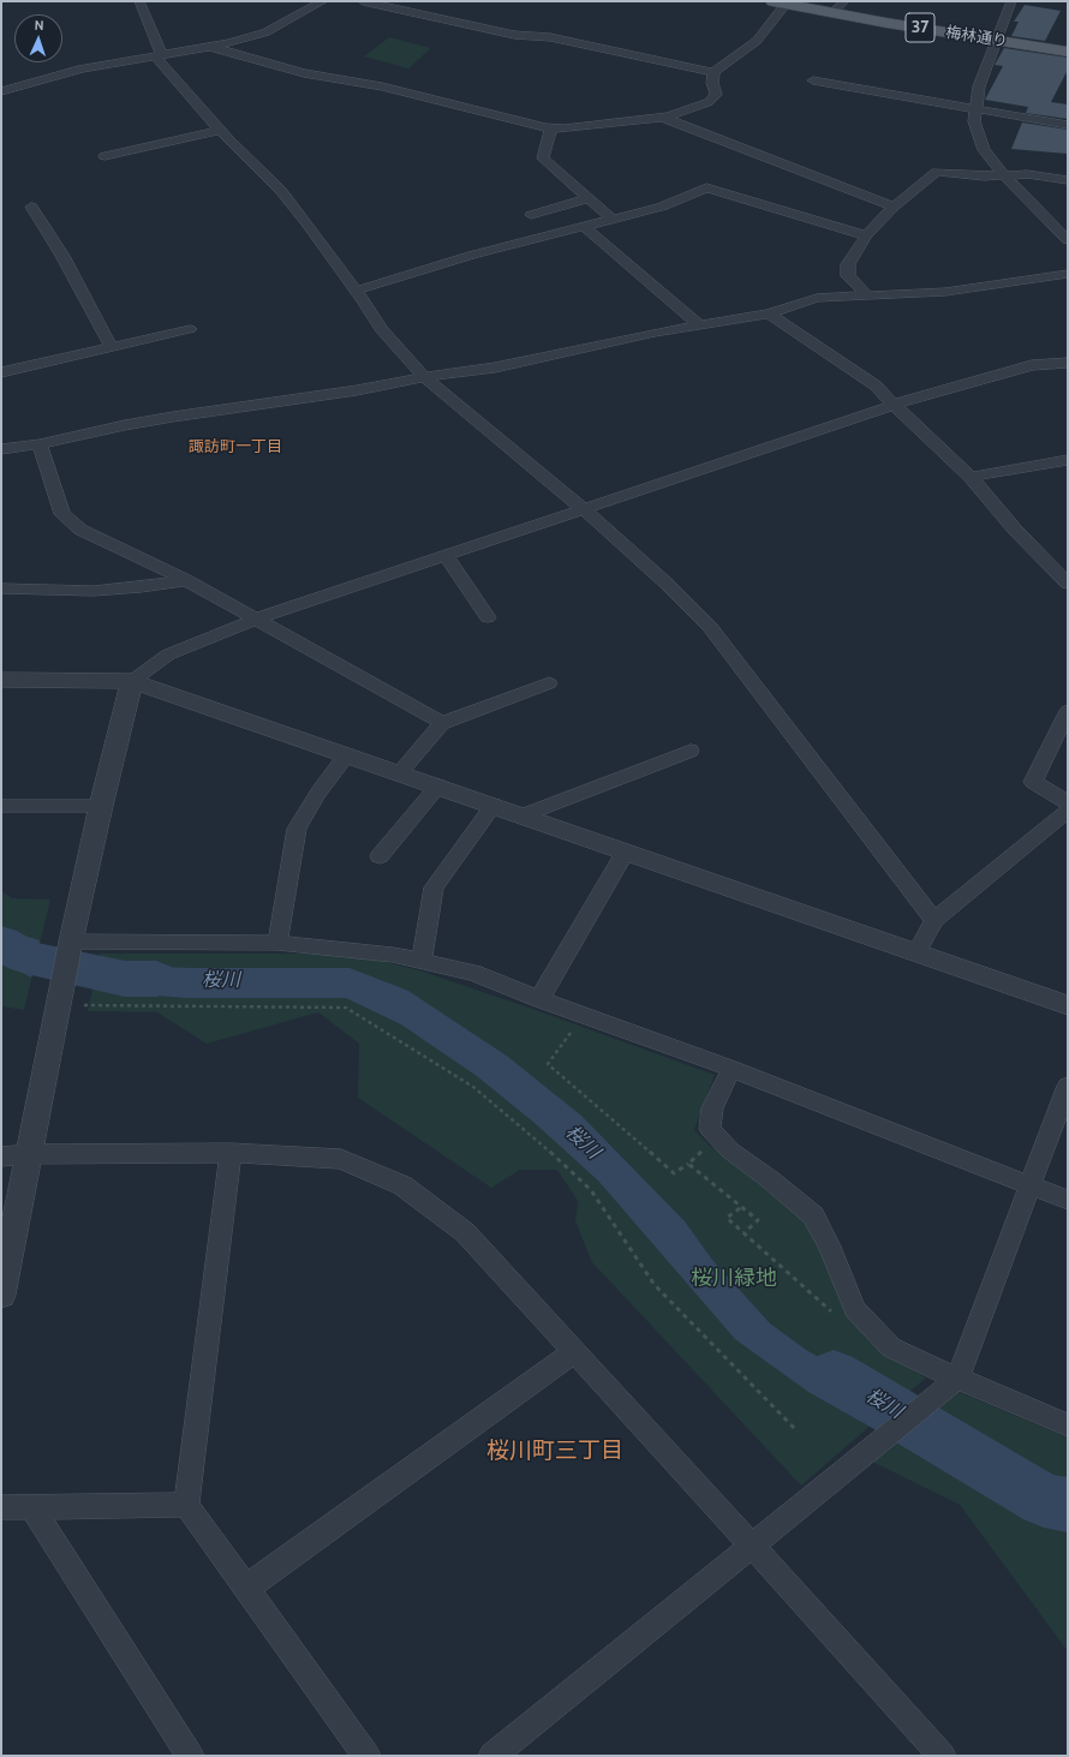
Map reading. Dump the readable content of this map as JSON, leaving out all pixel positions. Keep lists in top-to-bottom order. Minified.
{"streets":{"main road":["37","梅林通り"]},"districts":["諏訪町一丁目","桜川町三丁目"],"water":["桜川"],"parks":["桜川緑地"],"north":"top"}
